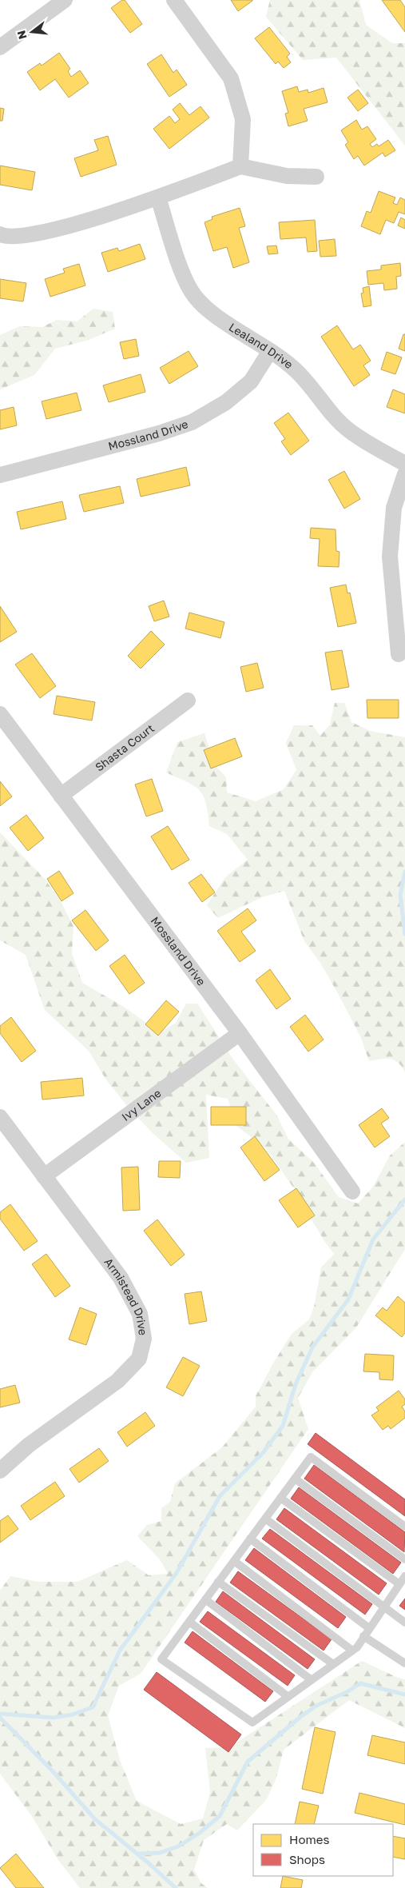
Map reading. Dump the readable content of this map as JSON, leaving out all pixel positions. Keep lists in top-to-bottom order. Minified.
{"streets":{"street":["Lealand Drive","Mossland Drive","Shasta Court","Ivy Lane","Armistead Drive"]},"crossings":[["Lealand Drive","Mossland Drive"],["Mossland Drive","Shasta Court"],["Mossland Drive","Ivy Lane"],["Ivy Lane","Armistead Drive"]],"legend":["Homes","Shops"],"north":"left"}
